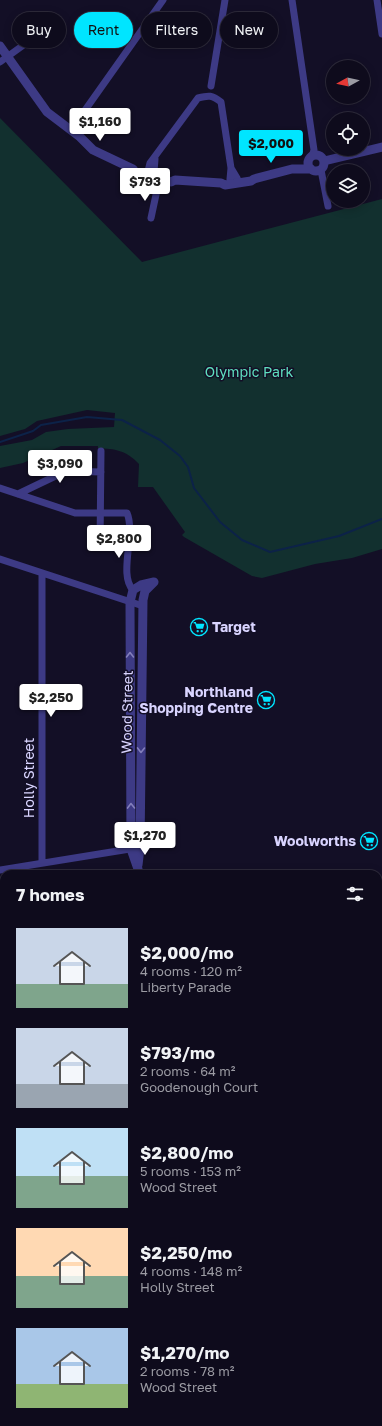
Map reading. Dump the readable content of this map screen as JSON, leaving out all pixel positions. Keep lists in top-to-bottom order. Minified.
{"streets":{"street":["Wood Street","Holly Street"]},"parks":["Olympic Park"],"places":{"supermarket":["Target","Northland Shopping Centre","Woolworths"]},"north":"left","page":{"chip":["Buy","Rent","Filters","New"],"price":["$1,160","$2,000","$793","$3,090","$2,800","$2,250","$1,270"],"heading":"7 homes","list":[{"name":"$2,000/mo","note":"4 rooms · 120 m² · Liberty Parade"},{"name":"$793/mo","note":"2 rooms · 64 m² · Goodenough Court"},{"name":"$2,800/mo","note":"5 rooms · 153 m² · Wood Street"},{"name":"$2,250/mo","note":"4 rooms · 148 m² · Holly Street"},{"name":"$1,270/mo","note":"2 rooms · 78 m² · Wood Street"}]}}
